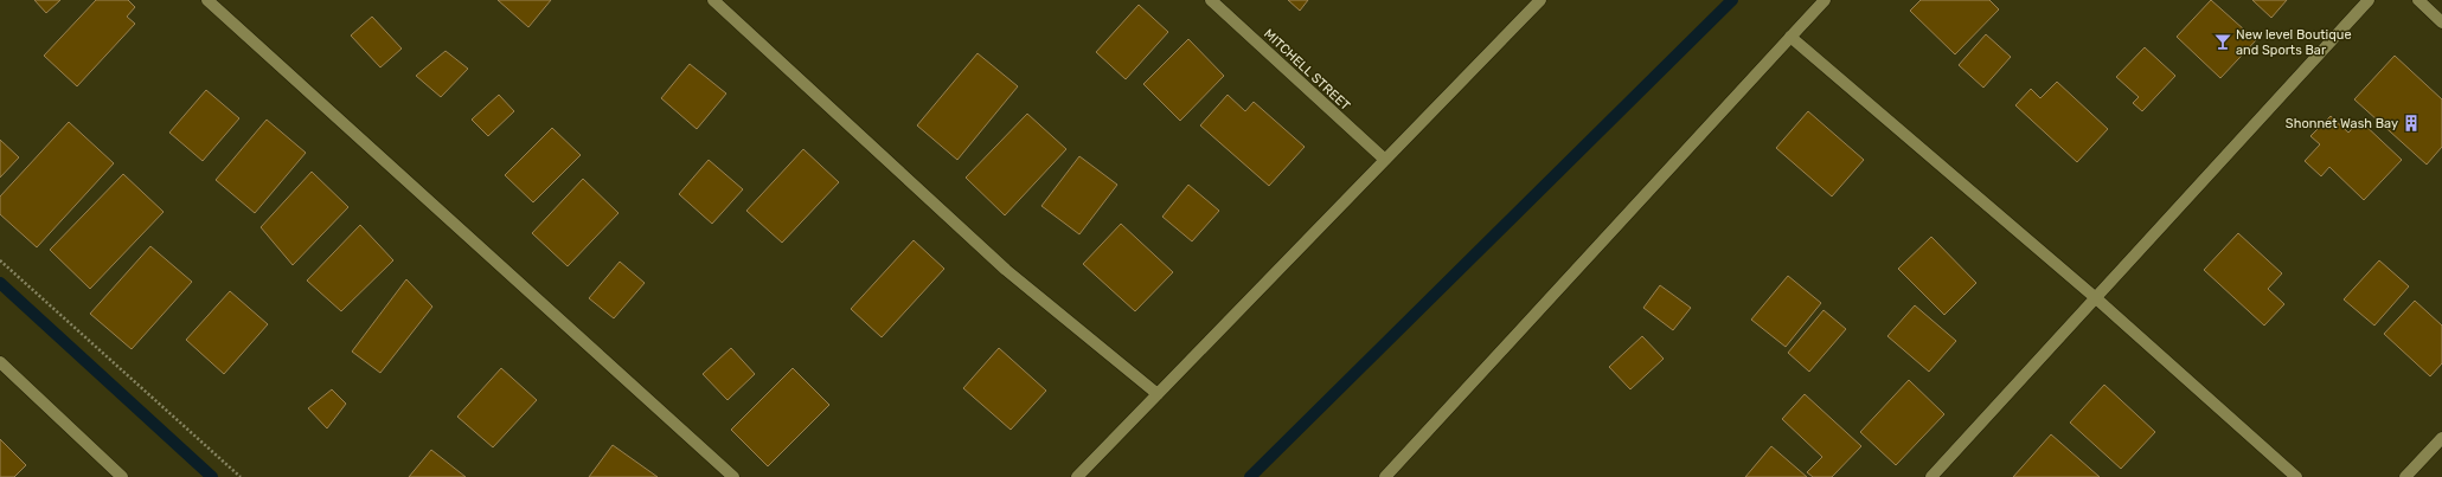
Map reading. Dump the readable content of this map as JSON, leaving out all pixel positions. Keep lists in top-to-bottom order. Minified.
{"streets":{"street":["MITCHELL STREET"]},"places":{"bar":["New level Boutique and Sports Bar"],"building":["Shonnet Wash Bay"]}}
